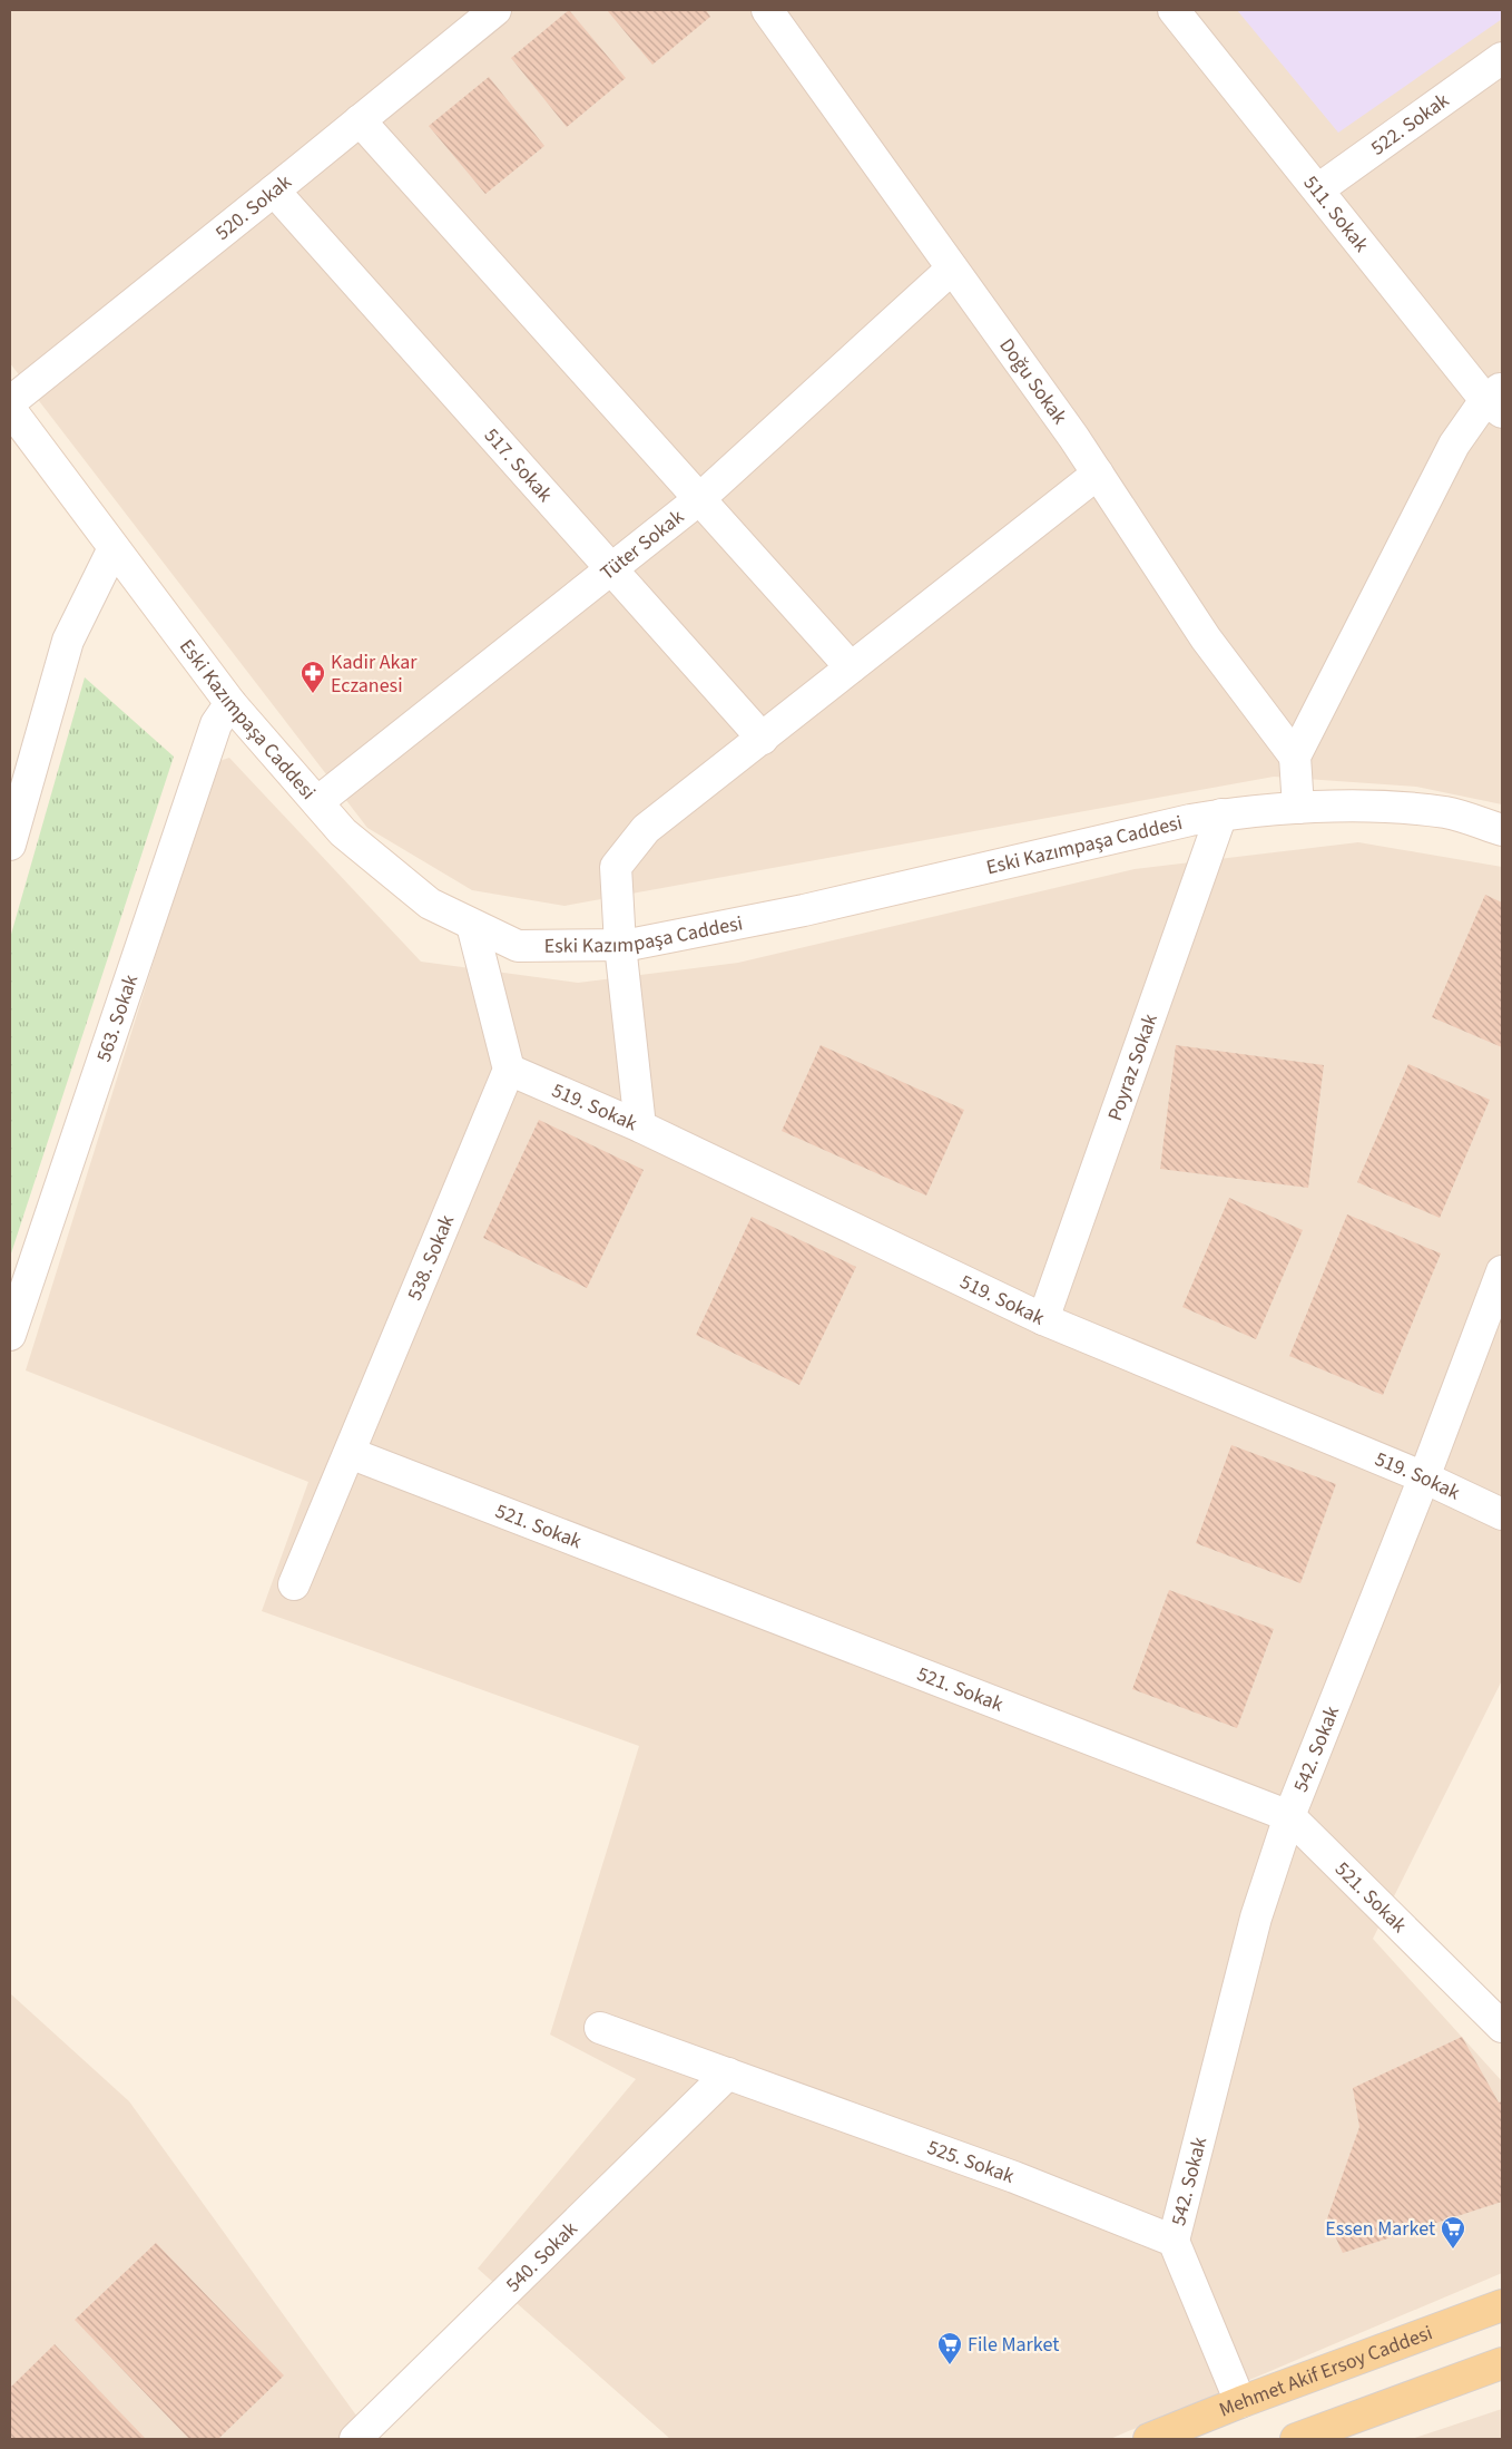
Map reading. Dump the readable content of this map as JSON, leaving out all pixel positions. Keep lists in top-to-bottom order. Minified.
{"streets":{"main road":["Mehmet Akif Ersoy Caddesi"],"street":["522. Sokak","520. Sokak","511. Sokak","Doğu Sokak","517. Sokak","Tüter Sokak","Eski Kazımpaşa Caddesi","563. Sokak","Poyraz Sokak","519. Sokak","538. Sokak","521. Sokak","542. Sokak","525. Sokak","540. Sokak"]},"crossings":[["522. Sokak","511. Sokak"],["520. Sokak","517. Sokak"],["Doğu Sokak","Tüter Sokak"],["517. Sokak","Tüter Sokak"],["Tüter Sokak","Eski Kazımpaşa Caddesi"],["Eski Kazımpaşa Caddesi","563. Sokak"],["Eski Kazımpaşa Caddesi","Poyraz Sokak"],["Poyraz Sokak","519. Sokak"],["519. Sokak","538. Sokak"],["519. Sokak","542. Sokak"],["538. Sokak","521. Sokak"],["521. Sokak","542. Sokak"],["542. Sokak","525. Sokak"],["525. Sokak","540. Sokak"]],"places":{"pharmacy":["Kadir Akar Eczanesi"],"supermarket":["Essen Market","File Market"]}}
